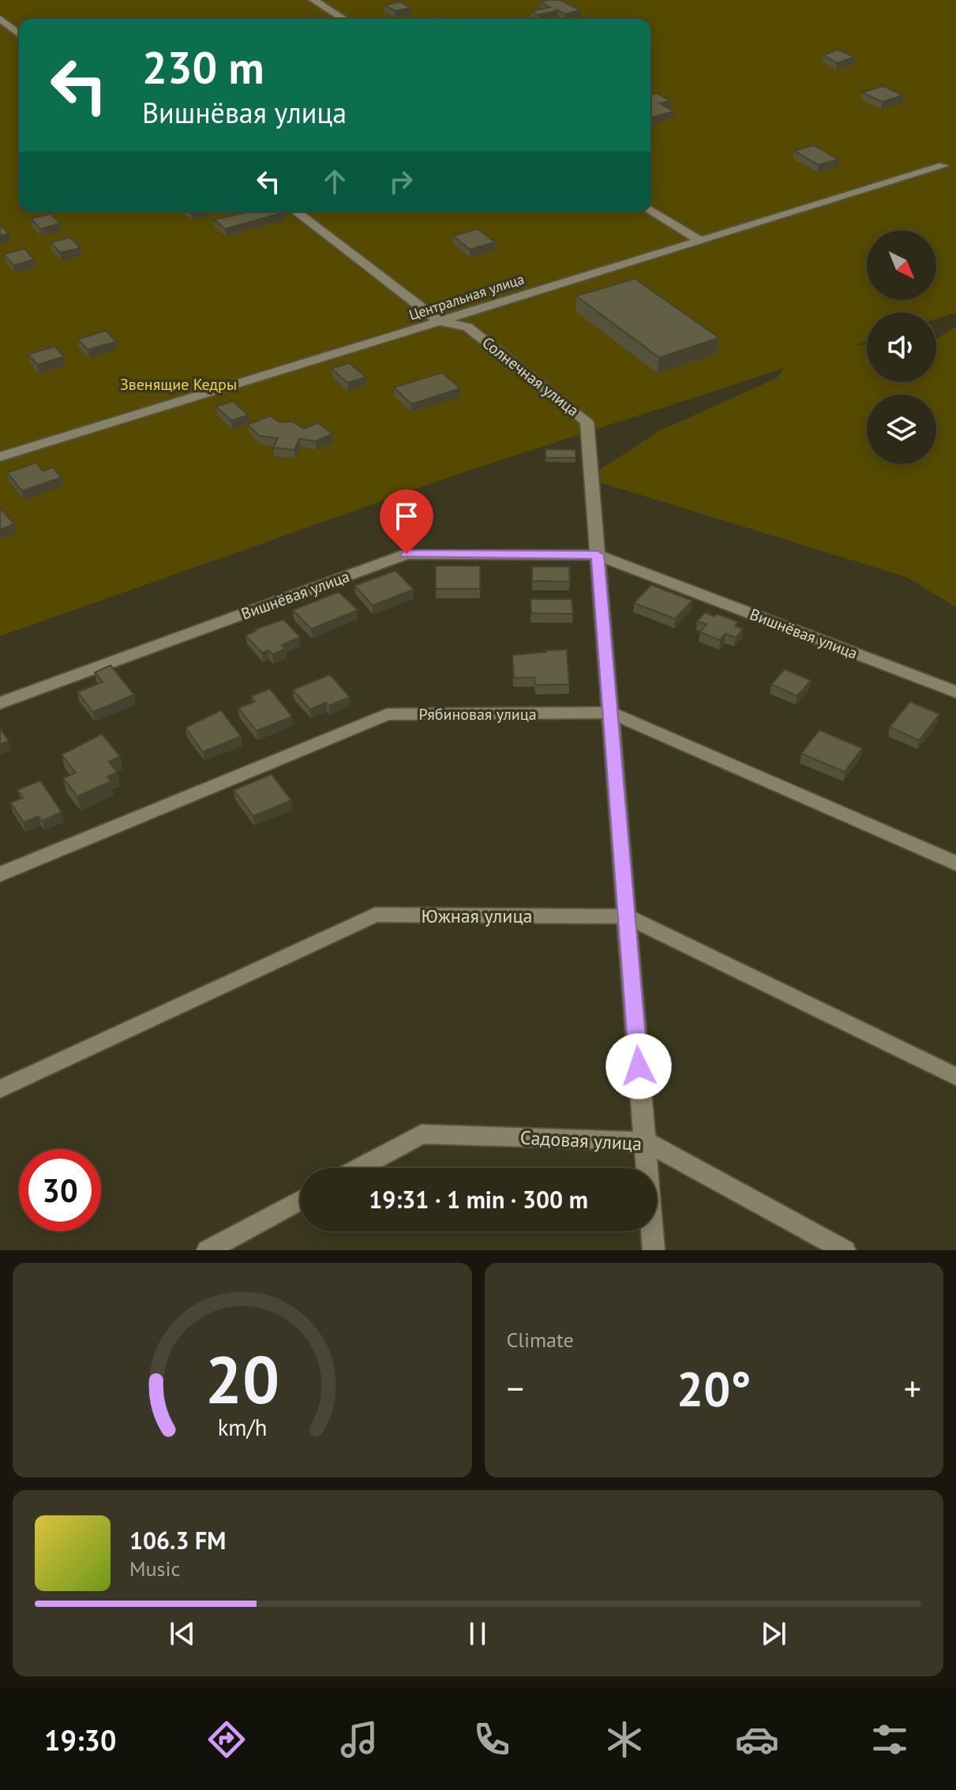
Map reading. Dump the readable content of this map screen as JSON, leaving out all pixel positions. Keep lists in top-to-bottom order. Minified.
{"streets":{"street":["Центральная улица","Солнечная улица","Вишнёвая улица","Рябиновая улица","Южная улица","Садовая улица"]},"crossings":[["Центральная улица","Солнечная улица"],["Солнечная улица","Вишнёвая улица"],["Солнечная улица","Рябиновая улица"],["Солнечная улица","Южная улица"],["Солнечная улица","Садовая улица"]],"parks":["Звенящие Кедры"],"north":"bottom right","page":{"turn":["230 m","Вишнёвая улица"],"limit":"30","trip":"19:31 · 1 min · 300 m","tile":"Climate","heat":["−","20°","+"],"song":["106.3 FM","Music"],"tabs":"19:30","gauge":["20","km/h"]}}
